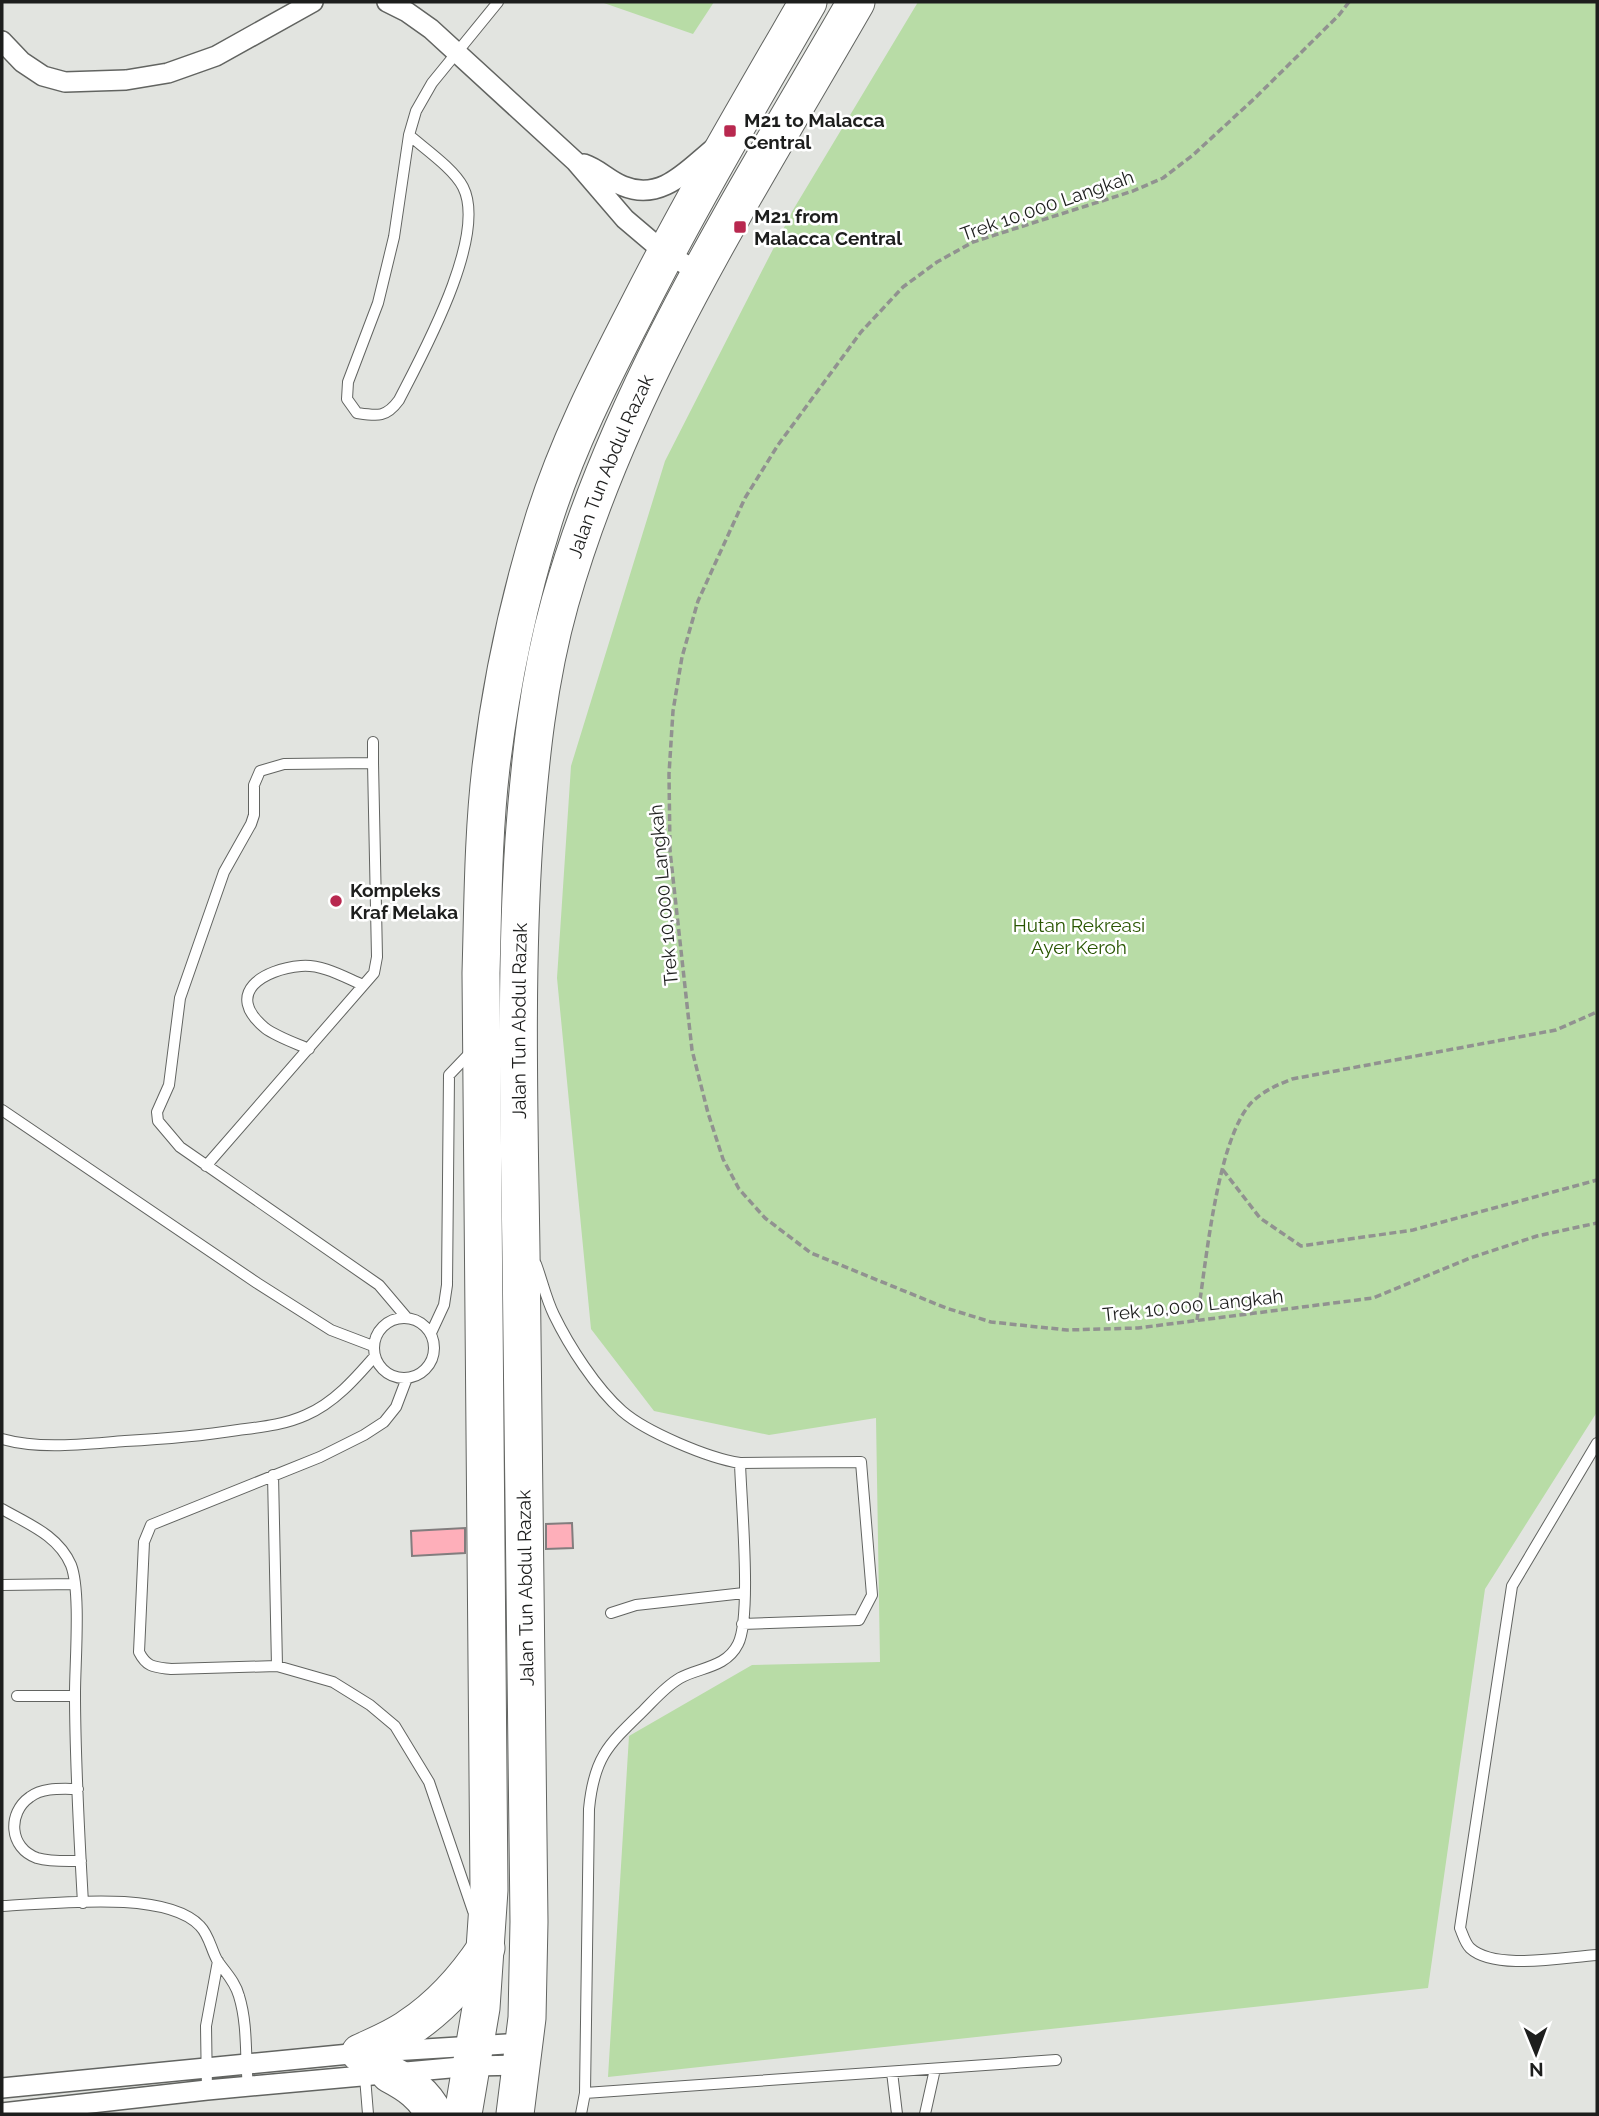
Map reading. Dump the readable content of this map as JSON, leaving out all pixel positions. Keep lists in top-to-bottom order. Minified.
{"streets":{"highway":["Jalan Tun Abdul Razak"],"path":["Trek 10,000 Langkah"]},"parks":["Hutan Rekreasi Ayer Keroh"],"places":{"transit":["M21 to Malacca Central","M21 from Malacca Central"],"other":["Kompleks Kraf Melaka"]},"north":"bottom"}
